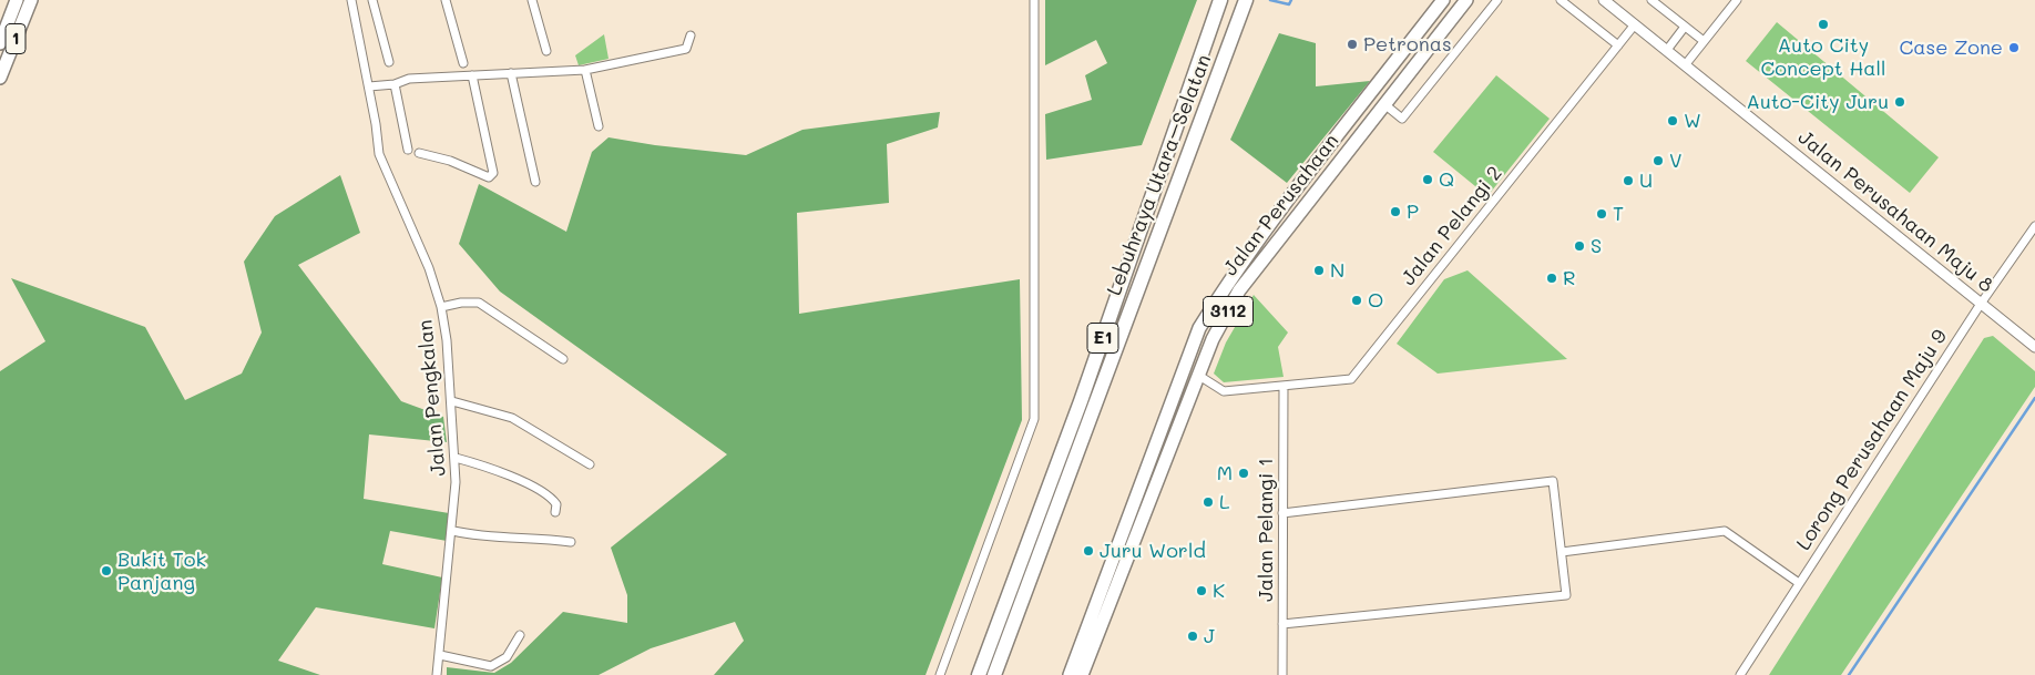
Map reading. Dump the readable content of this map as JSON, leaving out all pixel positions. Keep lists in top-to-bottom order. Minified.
{"streets":{"highway":["Lebuhraya Utara–Selatan","E1"],"main road":["1","Jalan Perusahaan","3112"],"street":["Jalan Perusahaan Maju 8","Jalan Pelangi 2","Jalan Pengkalan","Lorong Perusahaan Maju 9","Jalan Pelangi 1"]},"crossings":[["Jalan Perusahaan","Jalan Pelangi 2"],["Jalan Perusahaan Maju 8","Jalan Pelangi 2"],["Jalan Perusahaan Maju 8","Lorong Perusahaan Maju 9"],["Jalan Pelangi 2","Jalan Pelangi 1"]],"places":["Auto City Concept Hall","Petronas","Case Zone","Auto-City Juru","W","V","Q","U","P","T","S","N","R","O","M","L","Juru World","Bukit Tok Panjang","K","J"]}
